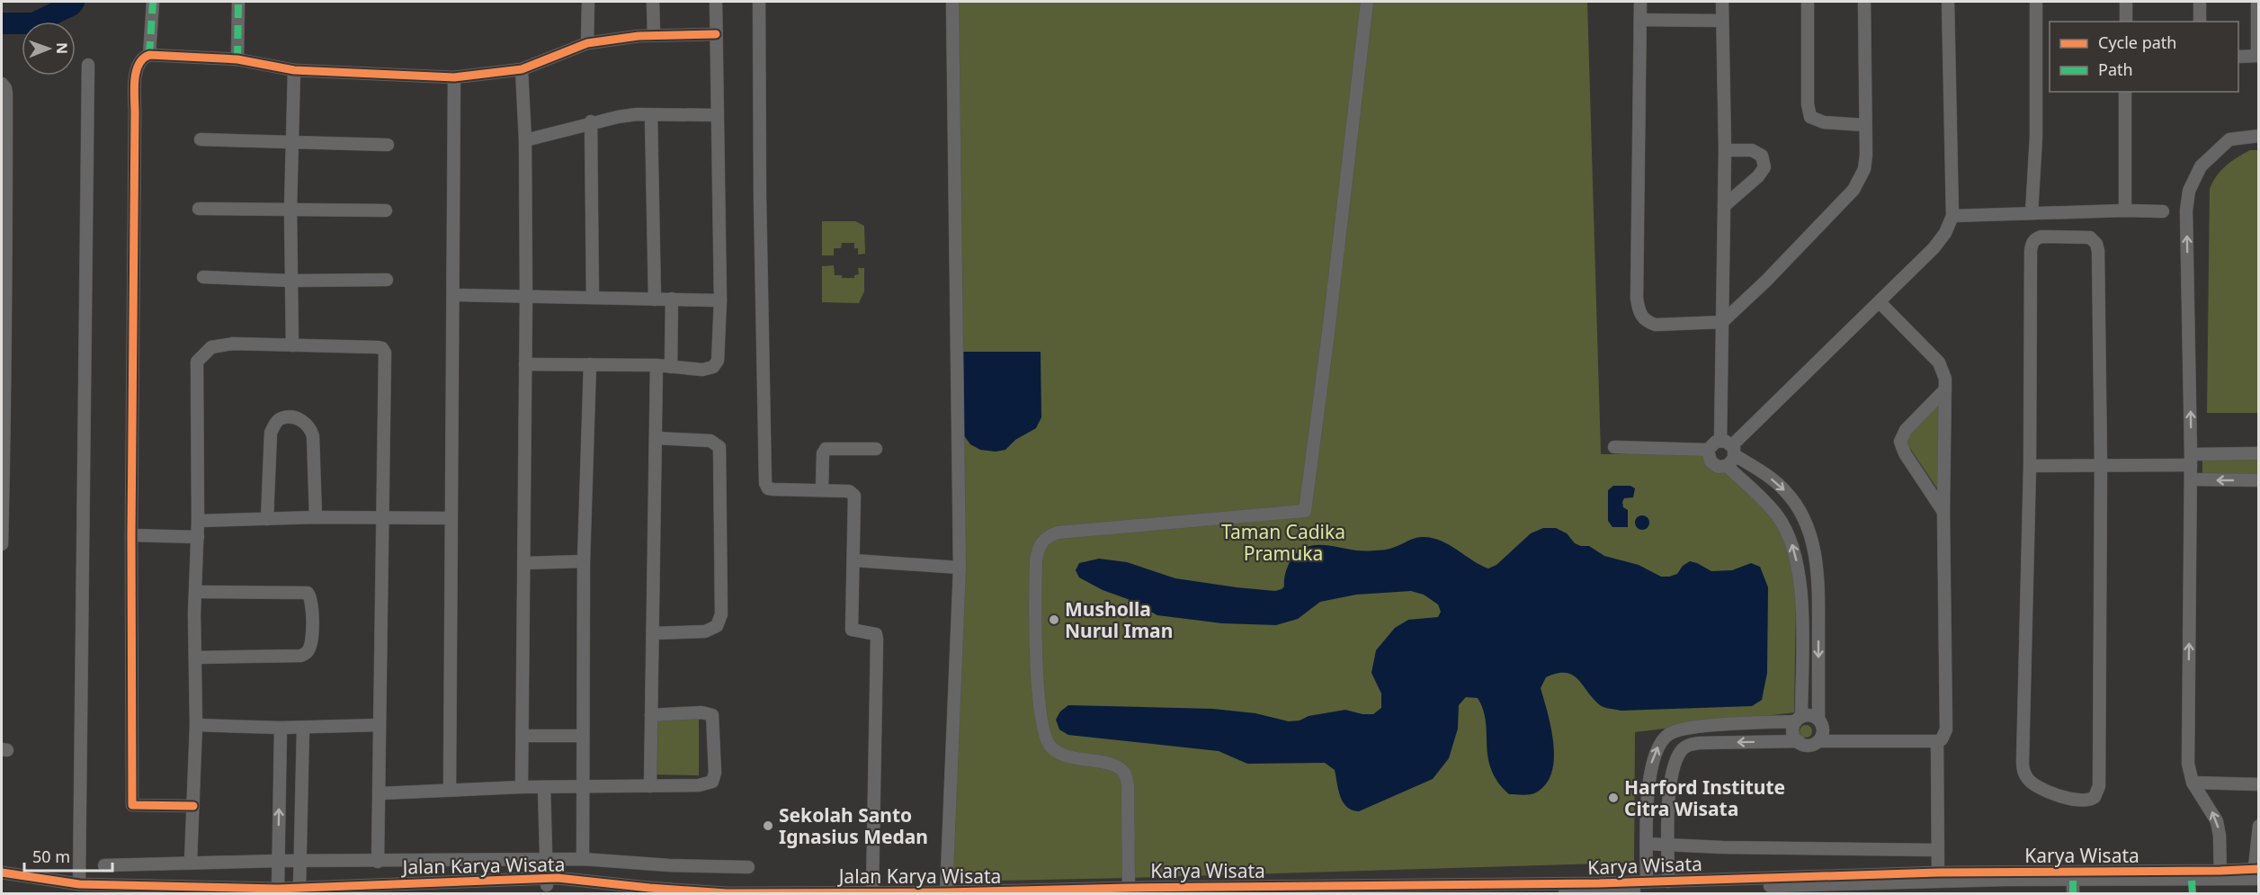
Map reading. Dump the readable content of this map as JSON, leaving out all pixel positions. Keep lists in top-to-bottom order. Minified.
{"streets":{"street":["Karya Wisata","Jalan Karya Wisata"]},"crossings":[["Karya Wisata","Jalan Karya Wisata"]],"parks":["Taman Cadika Pramuka"],"places":["Musholla Nurul Iman","Harford Institute Citra Wisata","Sekolah Santo Ignasius Medan"],"legend":["Cycle path","Path"],"scale_bar":"50 m","north":"right"}
